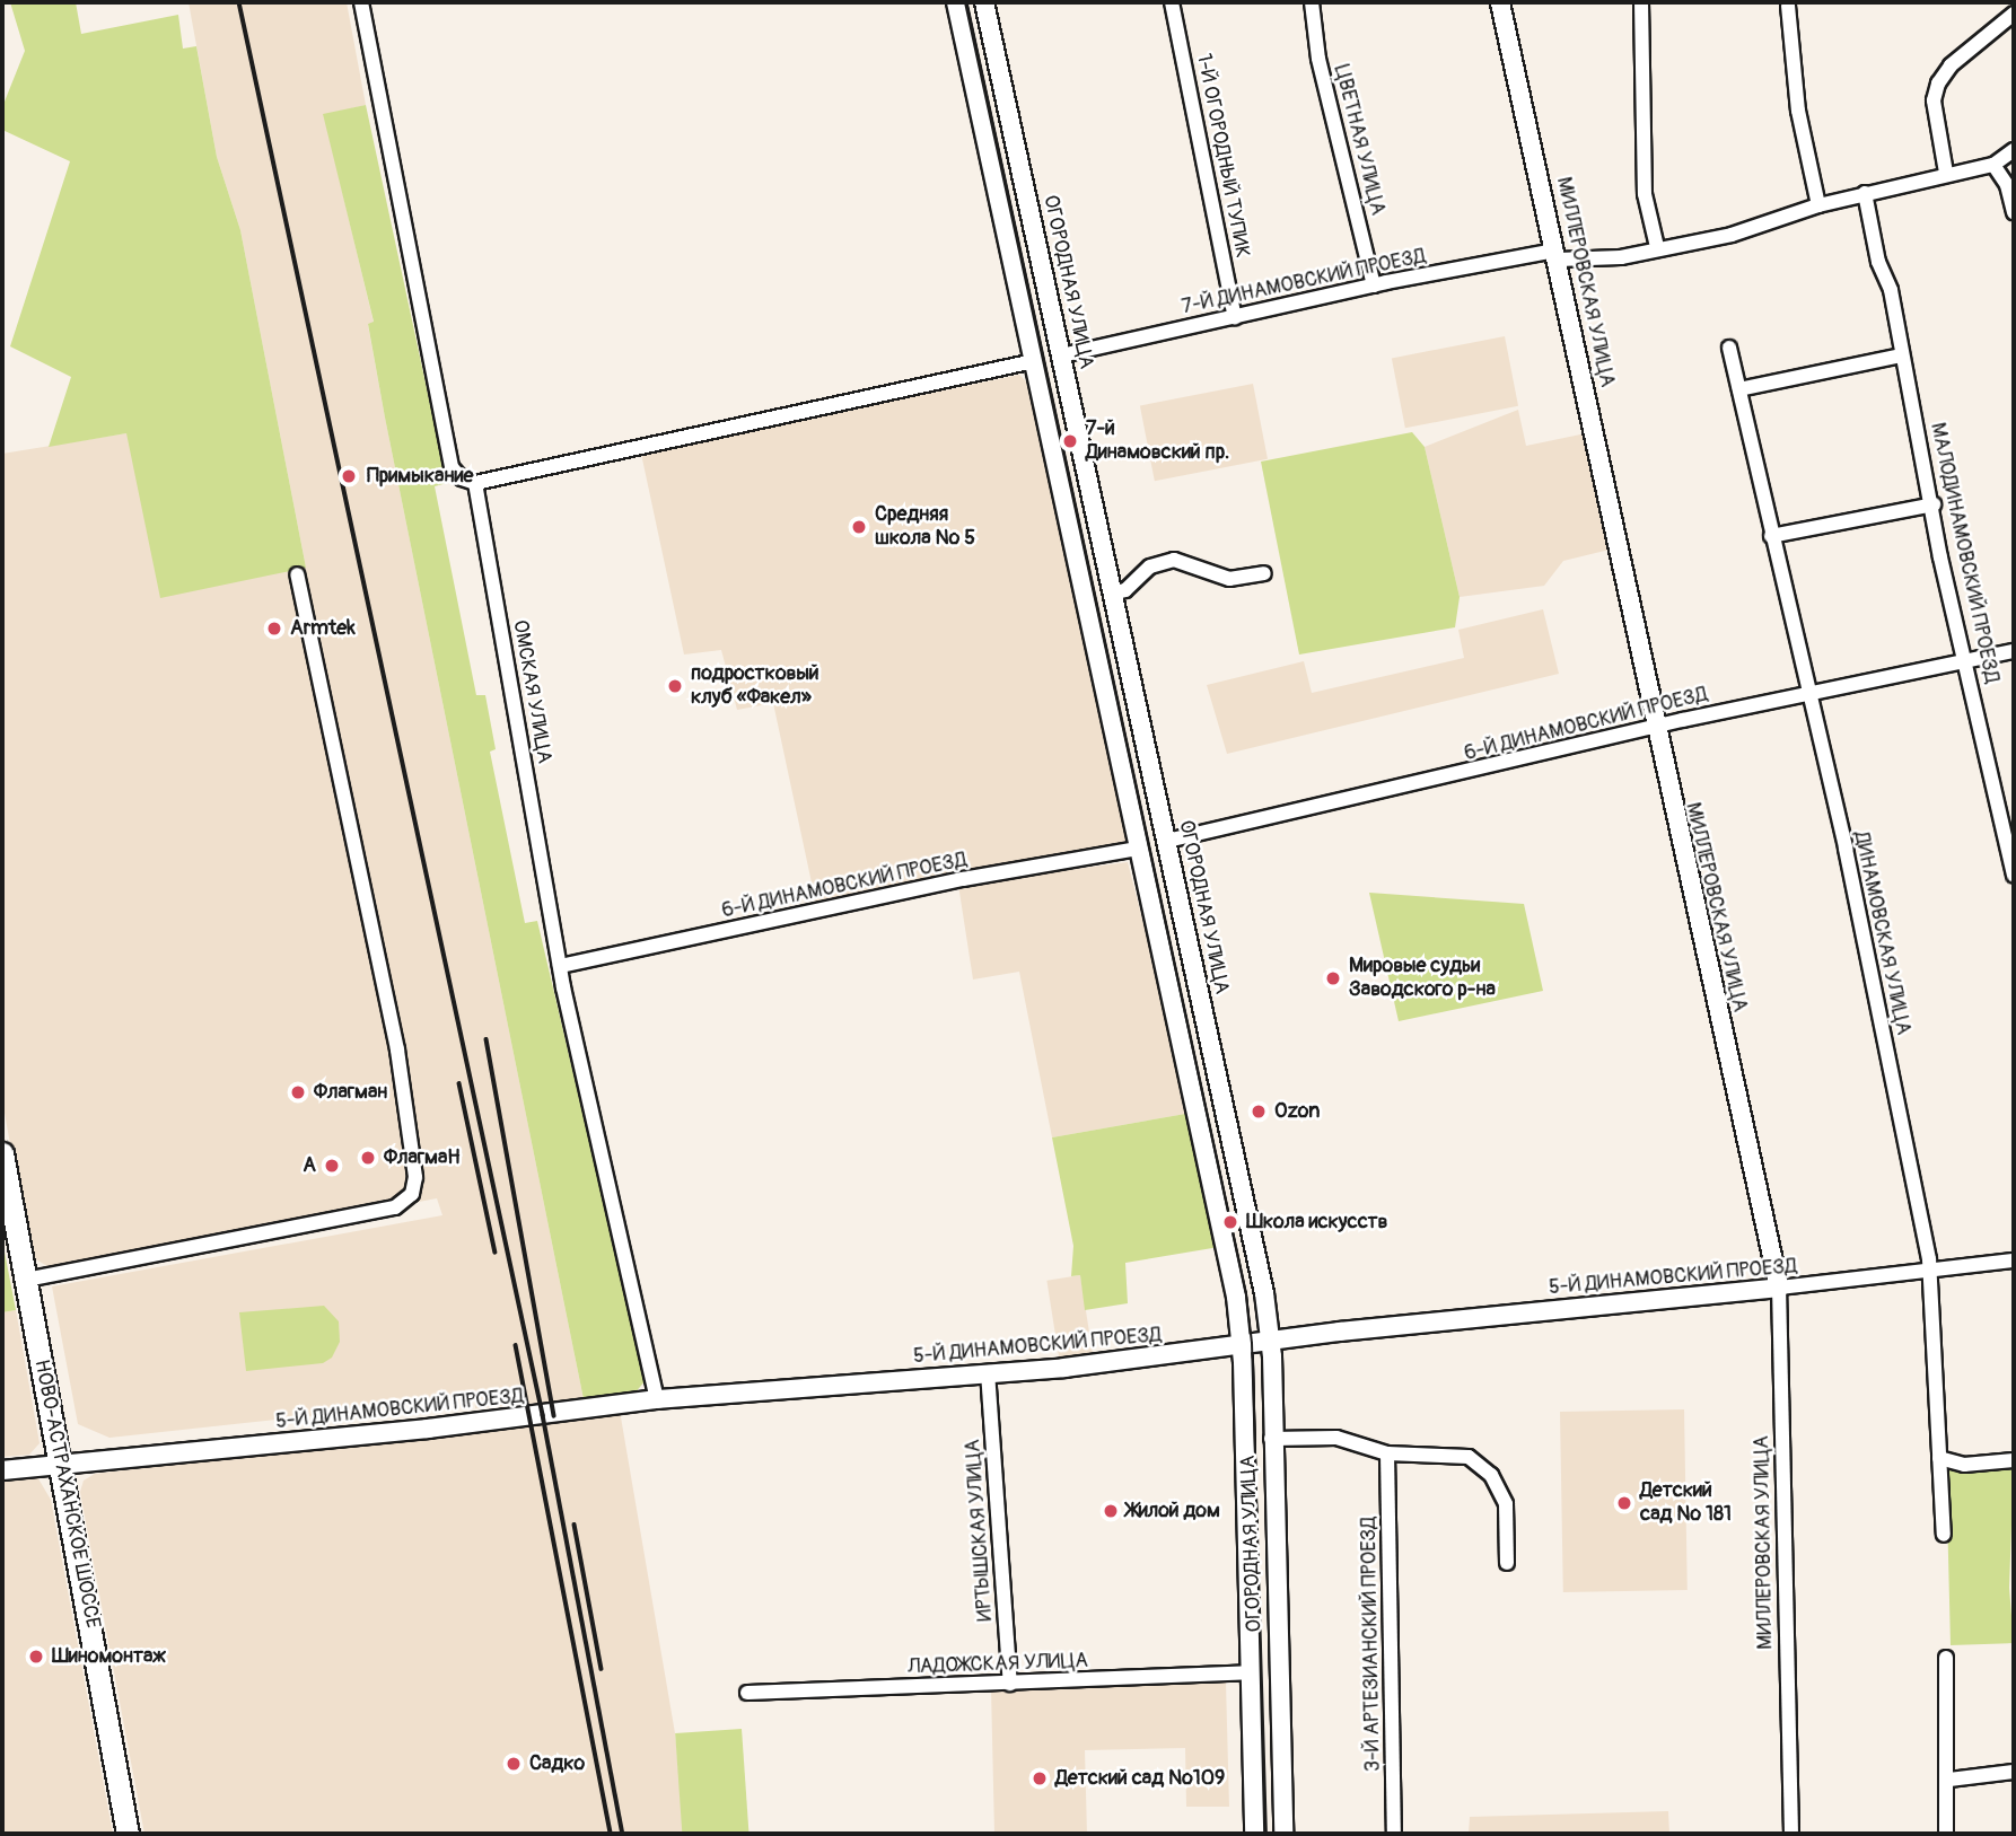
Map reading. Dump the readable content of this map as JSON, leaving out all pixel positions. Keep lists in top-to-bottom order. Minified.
{"streets":{"main road":["НОВО-АСТРАХАНСКОЕ ШОССЕ"],"street":["ЦВЕТНАЯ УЛИЦА","1-Й ОГОРОДНЫЙ ТУПИК","ОГОРОДНАЯ УЛИЦА","7-Й ДИНАМОВСКИЙ ПРОЕЗД","МИЛЛЕРОВСКАЯ УЛИЦА","МАЛОДИНАМОВСКИЙ ПРОЕЗД","ОМСКАЯ УЛИЦА","6-Й ДИНАМОВСКИЙ ПРОЕЗД","ДИНАМОВСКАЯ УЛИЦА","5-Й ДИНАМОВСКИЙ ПРОЕЗД","ИРТЫШСКАЯ УЛИЦА","3-Й АРТЕЗИАНСКИЙ ПРОЕЗД","ЛАДОЖСКАЯ УЛИЦА"]},"crossings":[["ЦВЕТНАЯ УЛИЦА","7-Й ДИНАМОВСКИЙ ПРОЕЗД"],["1-Й ОГОРОДНЫЙ ТУПИК","7-Й ДИНАМОВСКИЙ ПРОЕЗД"],["ОГОРОДНАЯ УЛИЦА","7-Й ДИНАМОВСКИЙ ПРОЕЗД"],["ОГОРОДНАЯ УЛИЦА","6-Й ДИНАМОВСКИЙ ПРОЕЗД"],["ОГОРОДНАЯ УЛИЦА","5-Й ДИНАМОВСКИЙ ПРОЕЗД"],["ОГОРОДНАЯ УЛИЦА","ЛАДОЖСКАЯ УЛИЦА"],["7-Й ДИНАМОВСКИЙ ПРОЕЗД","МИЛЛЕРОВСКАЯ УЛИЦА"],["7-Й ДИНАМОВСКИЙ ПРОЕЗД","МАЛОДИНАМОВСКИЙ ПРОЕЗД"],["МИЛЛЕРОВСКАЯ УЛИЦА","6-Й ДИНАМОВСКИЙ ПРОЕЗД"],["МИЛЛЕРОВСКАЯ УЛИЦА","5-Й ДИНАМОВСКИЙ ПРОЕЗД"],["МАЛОДИНАМОВСКИЙ ПРОЕЗД","6-Й ДИНАМОВСКИЙ ПРОЕЗД"],["ОМСКАЯ УЛИЦА","6-Й ДИНАМОВСКИЙ ПРОЕЗД"],["ОМСКАЯ УЛИЦА","5-Й ДИНАМОВСКИЙ ПРОЕЗД"],["6-Й ДИНАМОВСКИЙ ПРОЕЗД","ДИНАМОВСКАЯ УЛИЦА"],["ДИНАМОВСКАЯ УЛИЦА","5-Й ДИНАМОВСКИЙ ПРОЕЗД"],["5-Й ДИНАМОВСКИЙ ПРОЕЗД","НОВО-АСТРАХАНСКОЕ ШОССЕ"],["5-Й ДИНАМОВСКИЙ ПРОЕЗД","ИРТЫШСКАЯ УЛИЦА"],["ИРТЫШСКАЯ УЛИЦА","ЛАДОЖСКАЯ УЛИЦА"]],"places":["7-й Динамовский пр.","Примыкание","Средняя школа № 5","Armtek","подростковый клуб «Факел»","Мировые судьи Заводского р-на","Флагман","Ozon","ФлагмаН","A","Школа искусств","Детский сад № 181","Жилой дом","Шиномонтаж","Садко","Детский сад №109"]}
